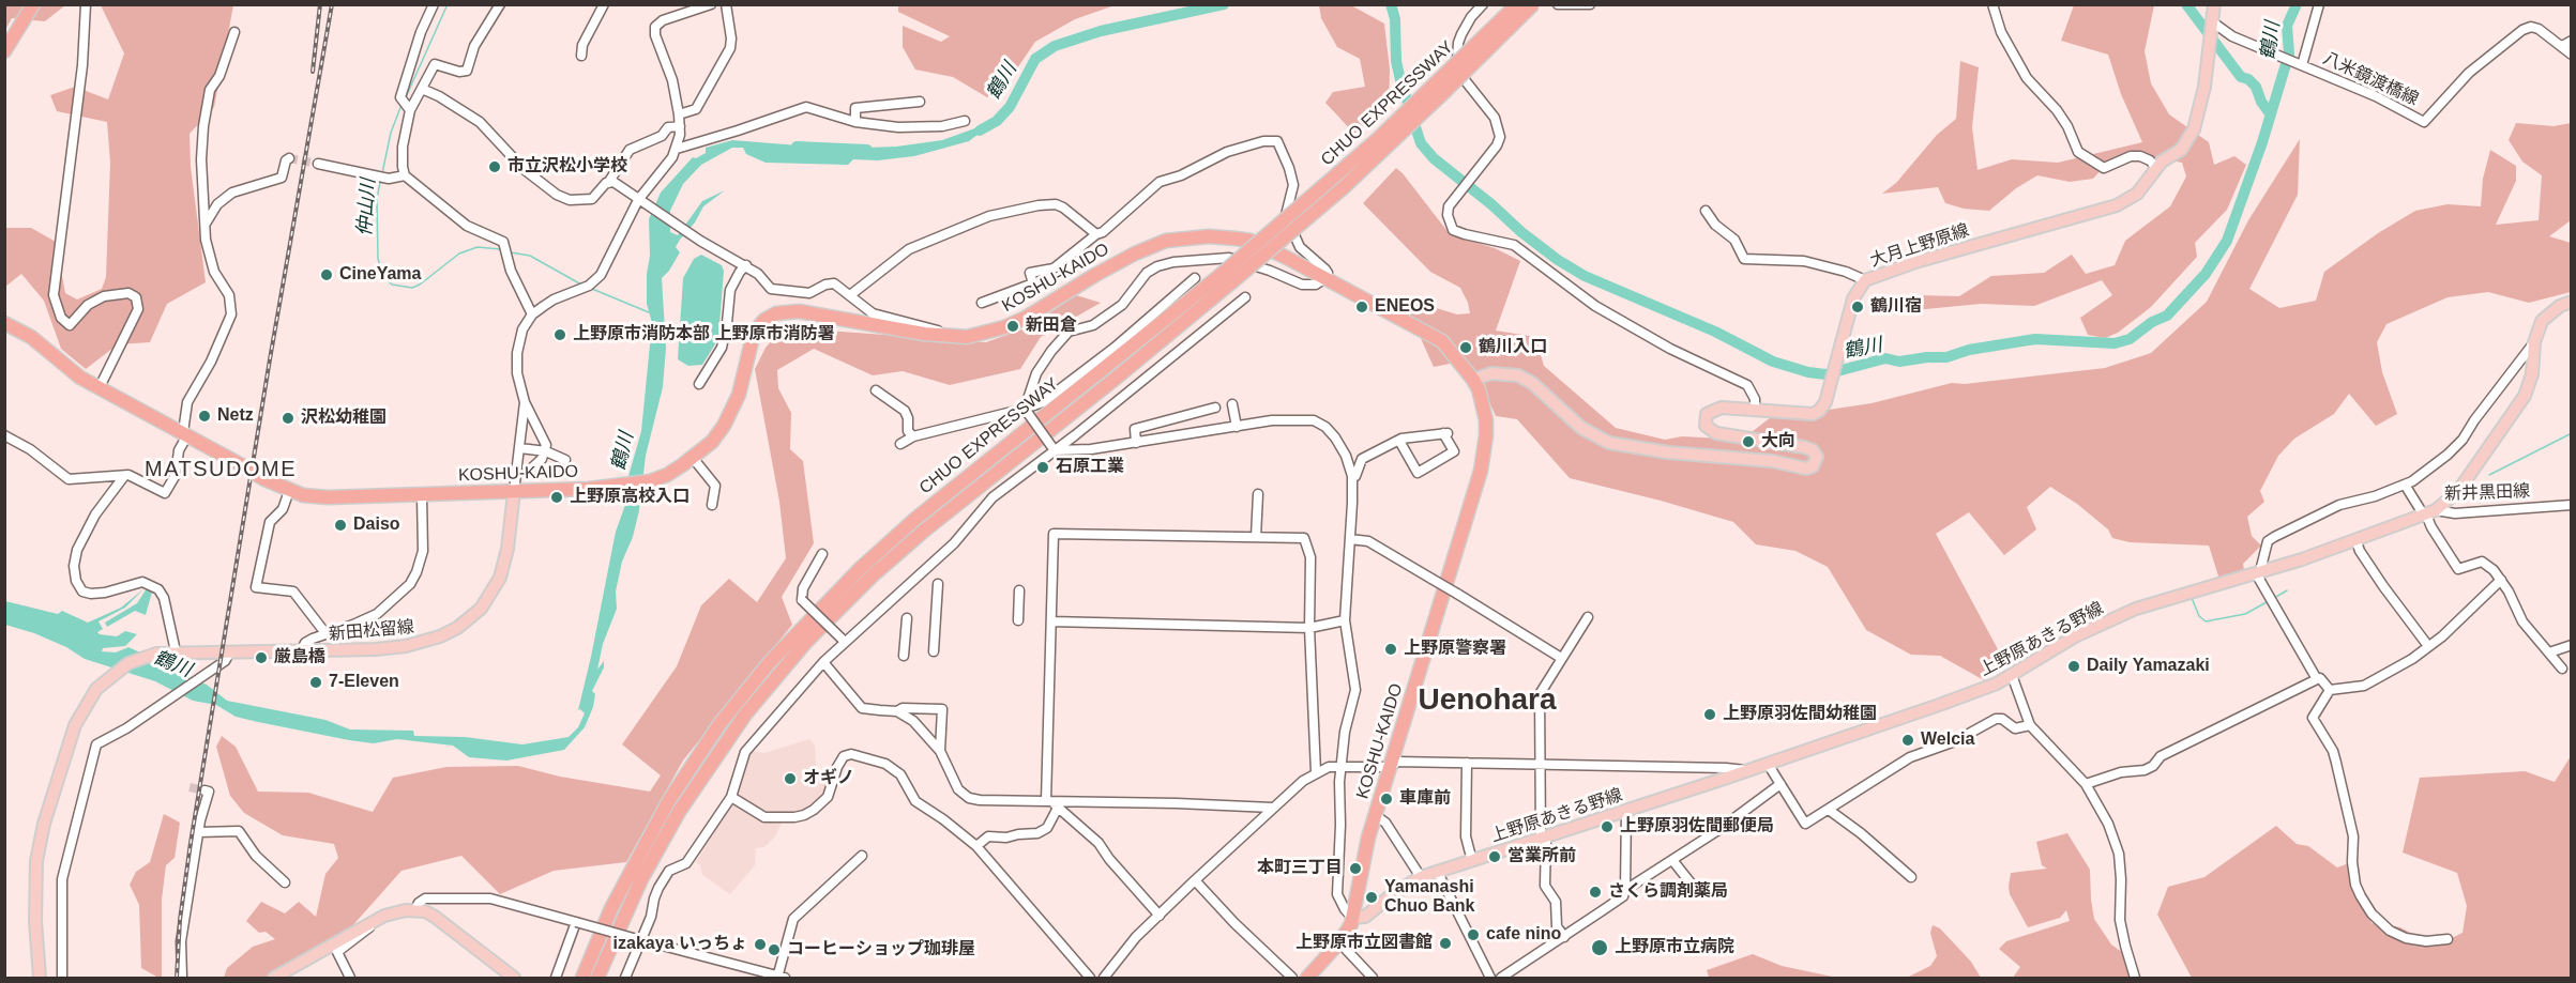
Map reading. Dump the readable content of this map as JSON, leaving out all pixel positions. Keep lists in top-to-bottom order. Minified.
{"streets":{"highway":["CHUO EXPRESSWAY","KOSHU-KAIDO"],"main road":["大月上野原線","新田松留線","上野原あきる野線"],"street":["八米鏡渡橋線","新井黒田線"]},"crossings":[["大月上野原線","KOSHU-KAIDO"],["KOSHU-KAIDO","新田松留線"],["KOSHU-KAIDO","上野原あきる野線"],["新井黒田線","上野原あきる野線"]],"districts":["MATSUDOME","Uenohara"],"water":["鶴川","仲山川"],"places":["市立沢松小学校","CineYama","ENEOS","鶴川宿","新田倉","上野原市消防本部 上野原市消防署","鶴川入口","Netz","沢松幼稚園","大向","石原工業","上野原高校入口","Daiso","上野原警察署","厳島橋","Daily Yamazaki","7-Eleven","上野原羽佐間幼稚園","Welcia","オギノ","車庫前","上野原羽佐間郵便局","営業所前","本町三丁目","さくら調剤薬局","Yamanashi Chuo Bank","cafe nino","上野原市立図書館","izakaya いっちょ","上野原市立病院","コーヒーショップ珈琲屋"]}
